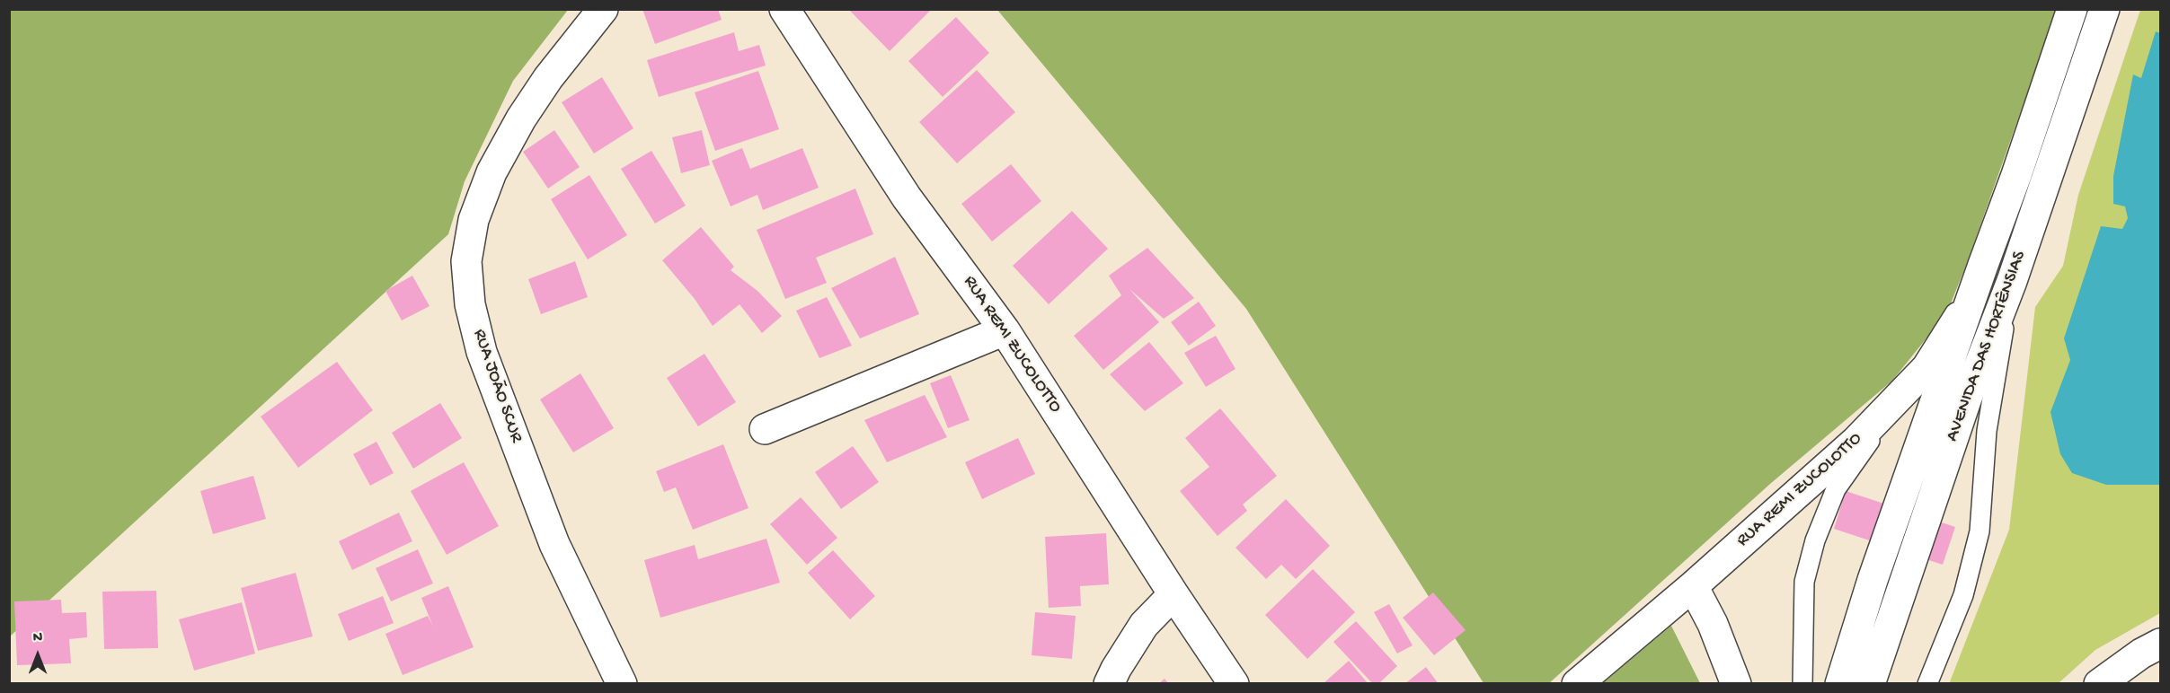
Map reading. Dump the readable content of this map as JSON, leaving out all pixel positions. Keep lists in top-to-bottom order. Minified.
{"streets":{"street":["RUA REMI ZUCOLOTTO","AVENIDA DAS HORTÊNSIAS","RUA JOÃO SCUR"]},"crossings":[["RUA REMI ZUCOLOTTO","AVENIDA DAS HORTÊNSIAS"]],"north":"top"}
